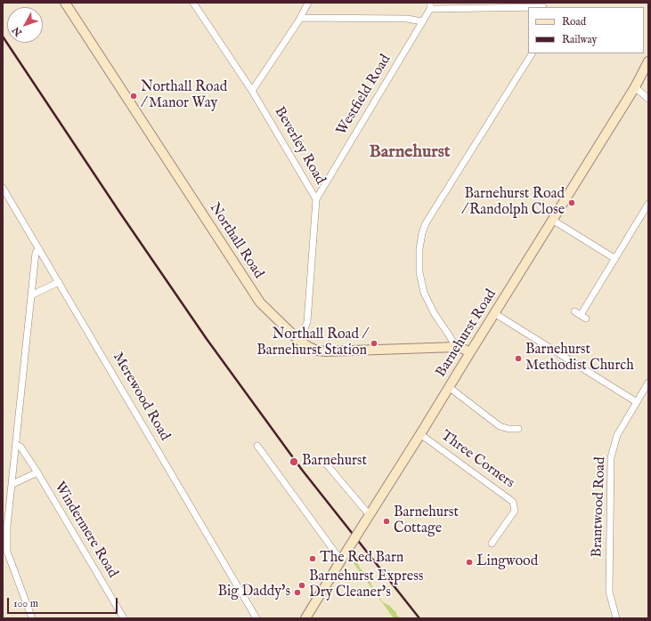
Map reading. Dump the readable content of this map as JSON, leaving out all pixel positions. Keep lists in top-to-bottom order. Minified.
{"streets":{"street":["Westfield Road","Beverley Road","Northall Road","Barnehurst Road","Merewood Road","Three Corners","Brantwood Road","Windermere Road"]},"crossings":[["Westfield Road","Beverley Road"],["Beverley Road","Northall Road"],["Northall Road","Barnehurst Road"],["Barnehurst Road","Three Corners"]],"districts":["Barnehurst"],"places":["Northall Road / Manor Way","Barnehurst Road / Randolph Close","Northall Road / Barnehurst Station","Barnehurst Methodist Church","Barnehurst","Barnehurst Cottage","The Red Barn","Lingwood","Barnehurst Express Dry Cleaner's","Big Daddy's"],"legend":["Road","Railway"],"scale_bar":"100 m","north":"bottom left"}
